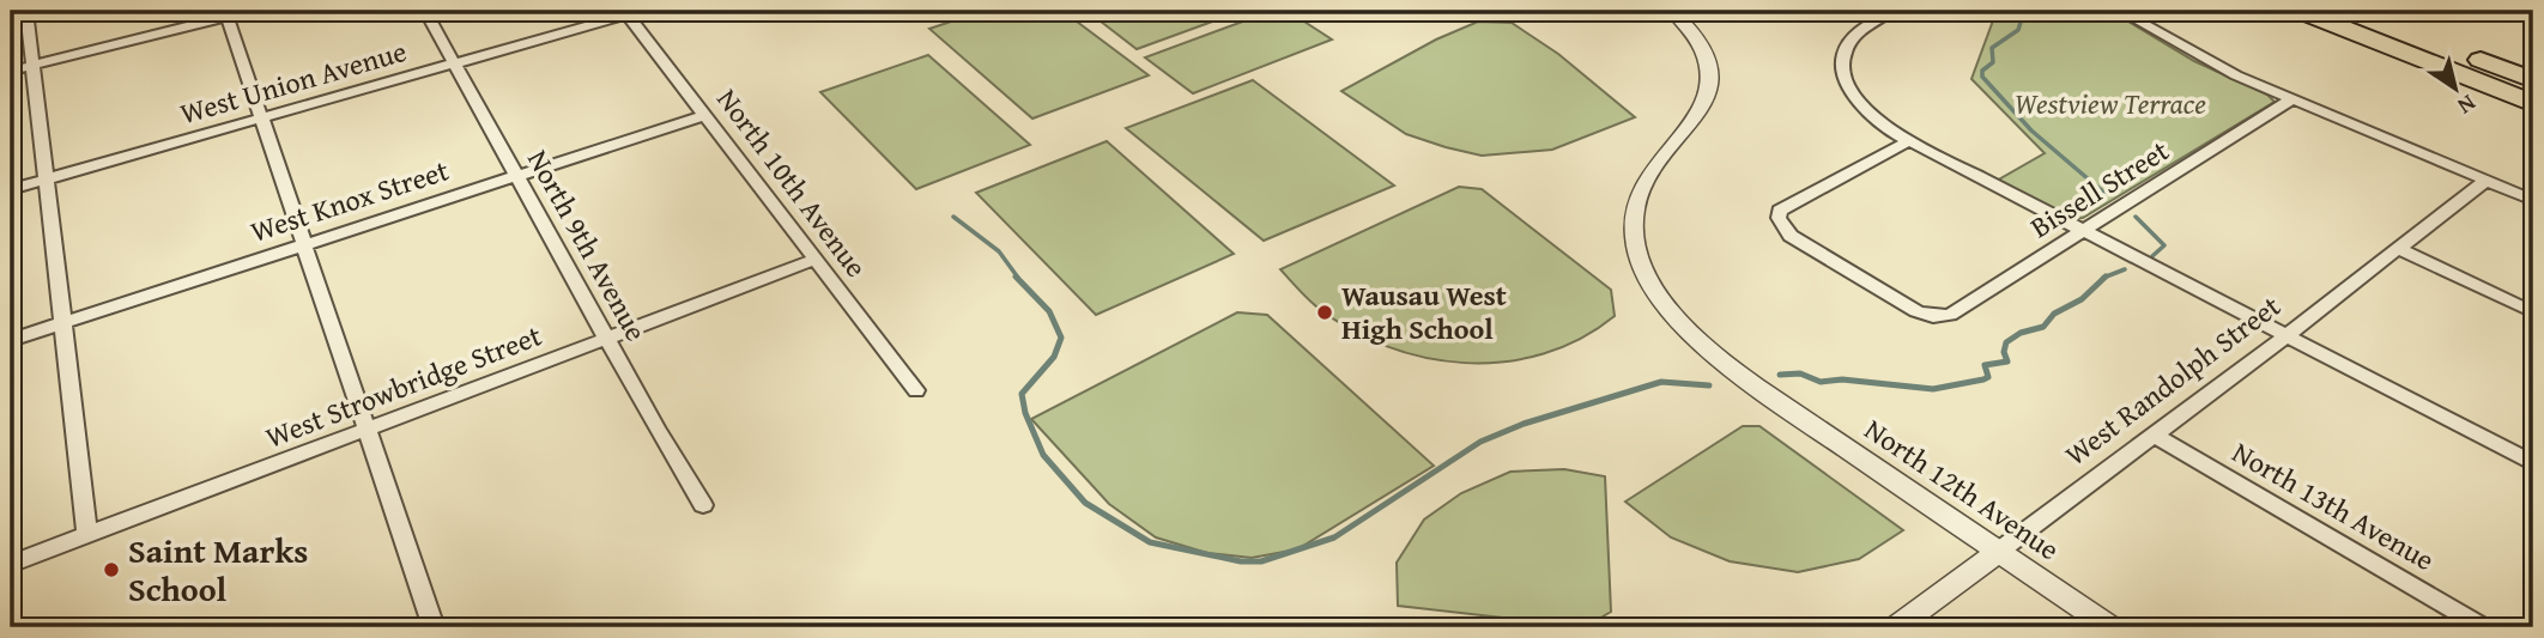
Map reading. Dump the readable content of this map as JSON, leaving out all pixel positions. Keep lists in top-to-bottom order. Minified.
{"streets":{"street":["West Union Avenue","North 10th Avenue","Bissell Street","West Knox Street","North 9th Avenue","West Randolph Street","West Strowbridge Street","North 12th Avenue","North 13th Avenue"]},"crossings":[["West Union Avenue","North 10th Avenue"],["West Union Avenue","North 9th Avenue"],["North 10th Avenue","West Knox Street"],["North 10th Avenue","West Strowbridge Street"],["West Knox Street","North 9th Avenue"],["North 9th Avenue","West Strowbridge Street"],["West Randolph Street","North 12th Avenue"],["West Randolph Street","North 13th Avenue"]],"parks":["Westview Terrace"],"places":["Wausau West High School","Saint Marks School"],"north":"bottom right"}
